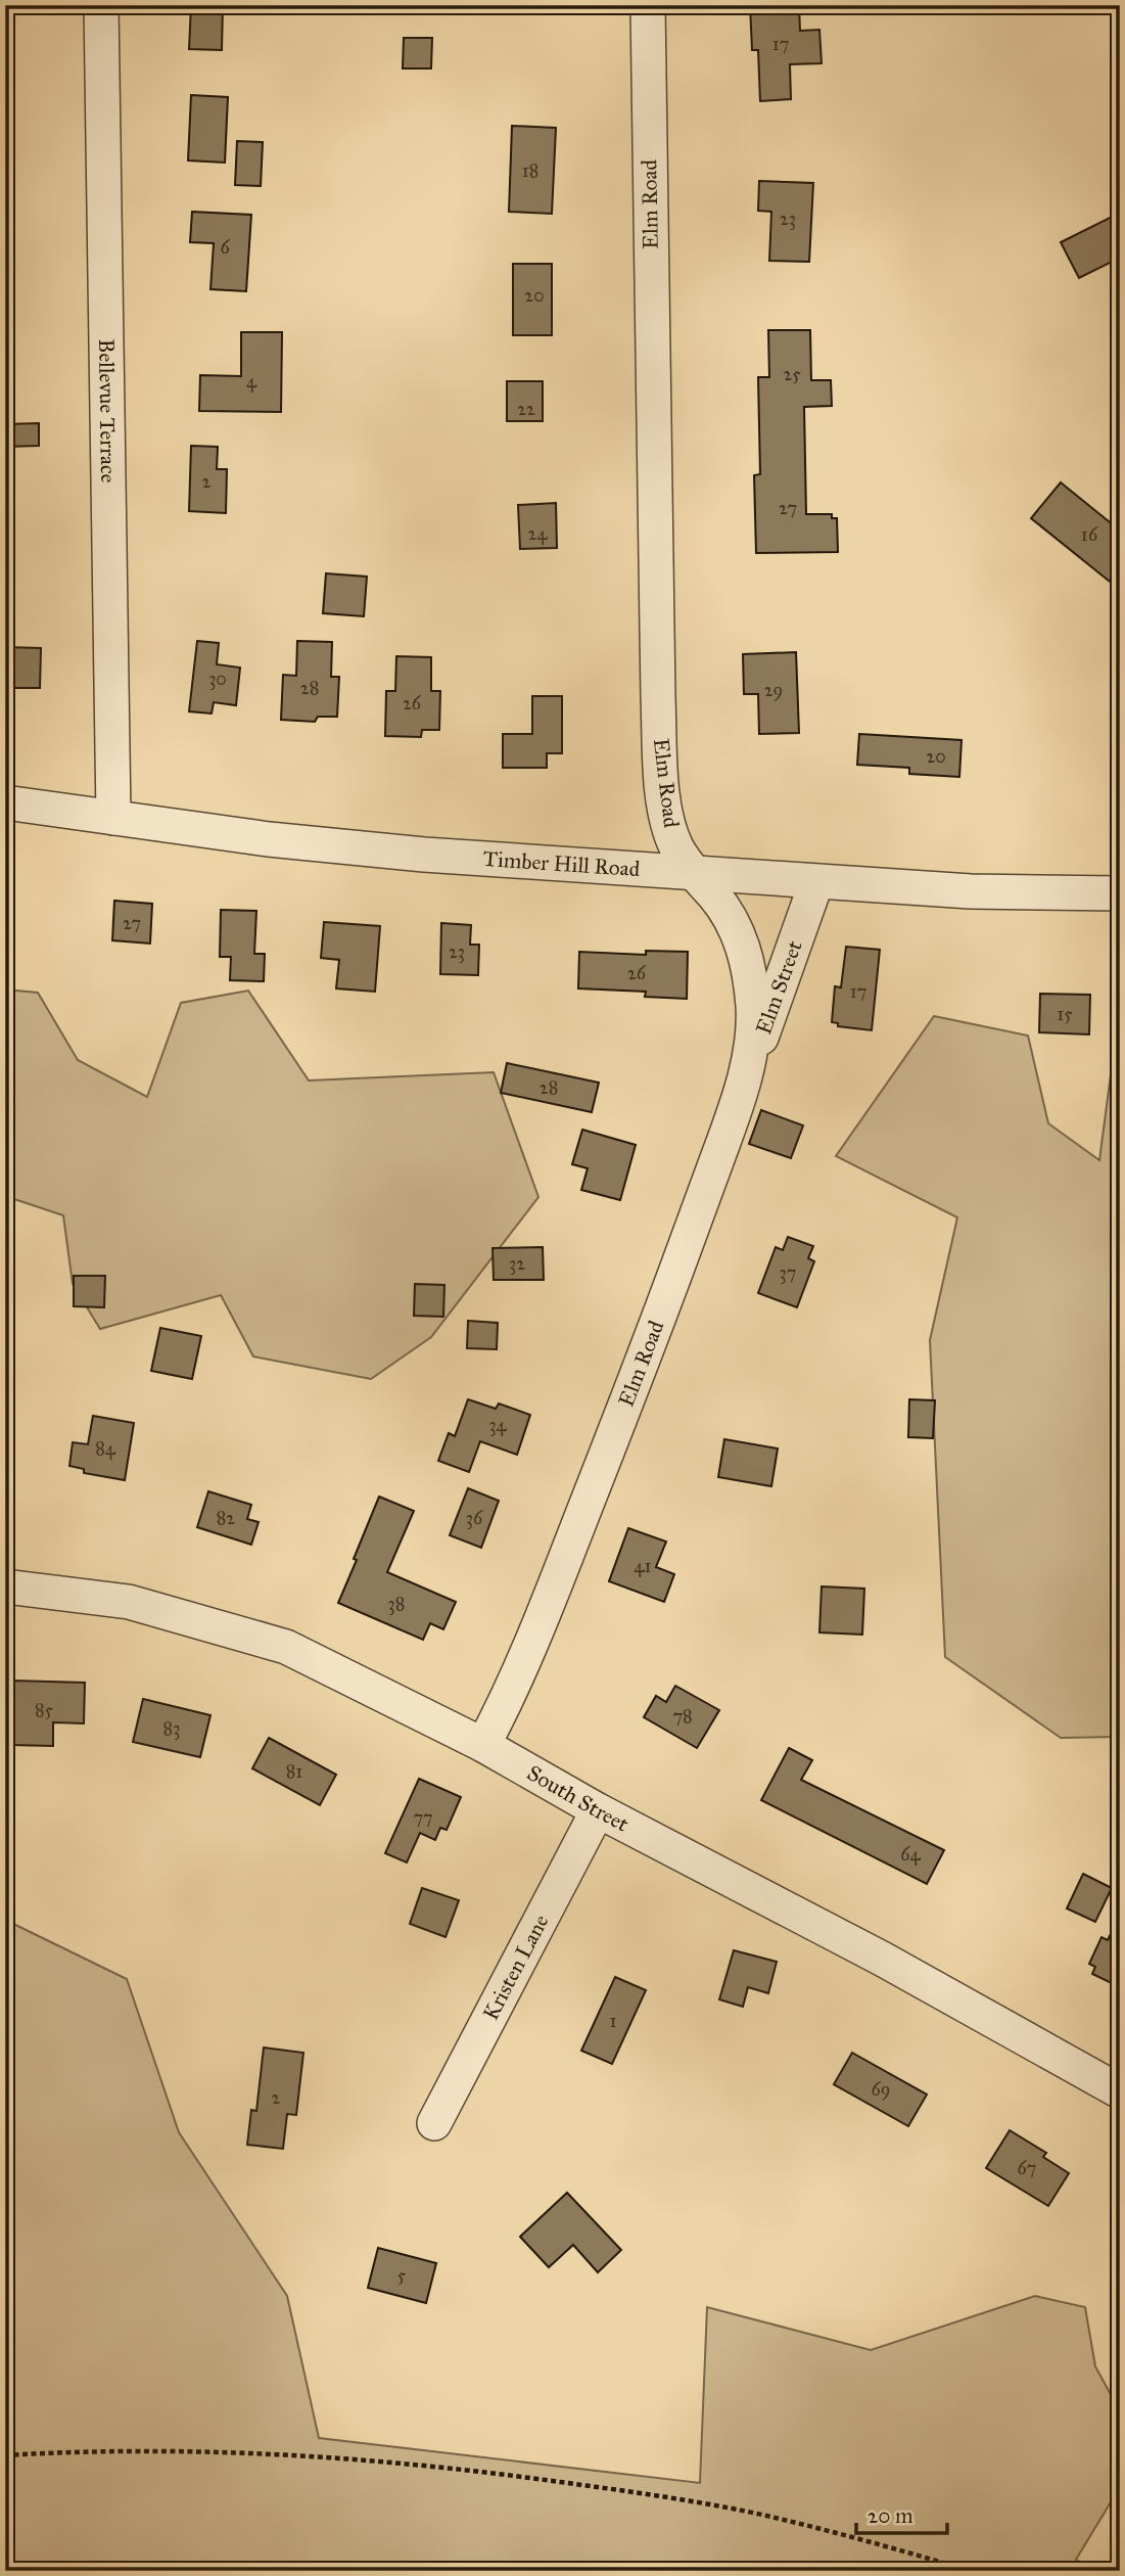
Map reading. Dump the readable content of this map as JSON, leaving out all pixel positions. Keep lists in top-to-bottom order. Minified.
{"streets":{"street":["Elm Road","Bellevue Terrace","Timber Hill Road","Elm Street","South Street","Kristen Lane"]},"crossings":[["Elm Road","Timber Hill Road"],["Elm Road","Elm Street"],["Elm Road","South Street"],["Bellevue Terrace","Timber Hill Road"],["Timber Hill Road","Elm Street"],["South Street","Kristen Lane"]],"house_numbers":["17","18","23","6","20","25","4","22","2","27","24","16","30","28","29","26","20","27","23","26","17","15","28","32","37","34","84","82","36","41","38","85","78","83","81","77","64","1","69","2","67","5"],"scale_bar":"20 m"}
